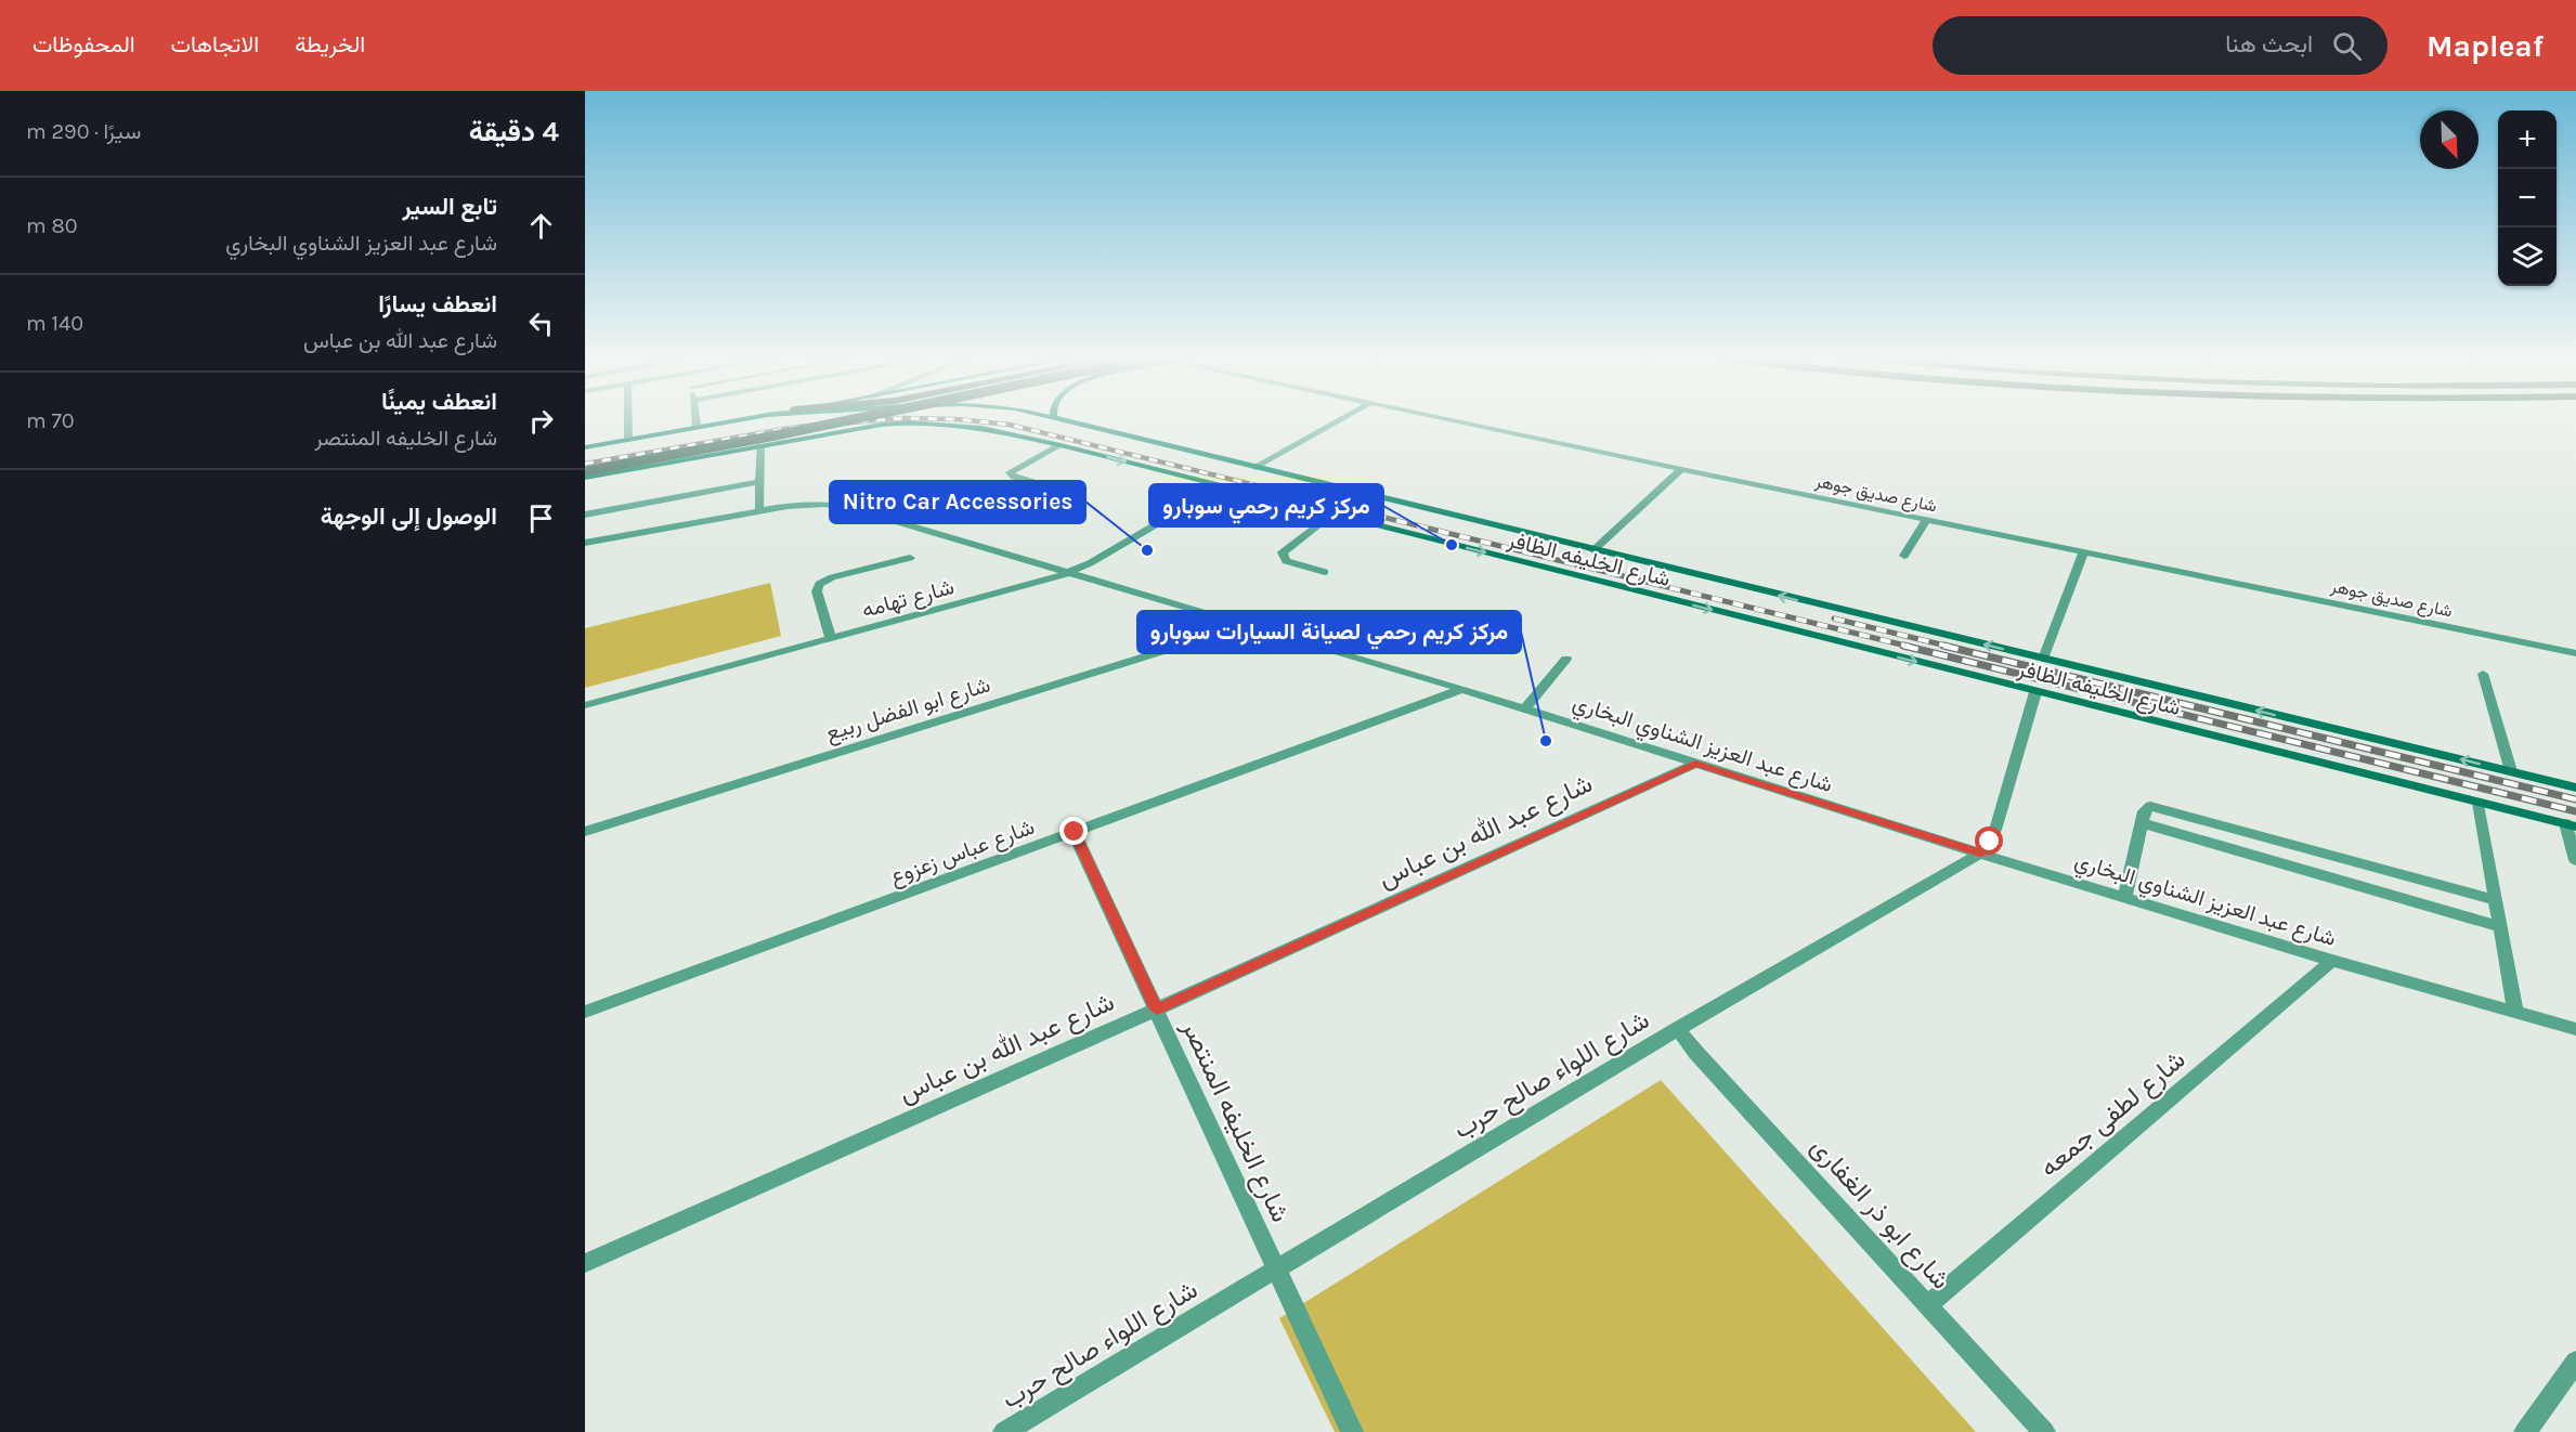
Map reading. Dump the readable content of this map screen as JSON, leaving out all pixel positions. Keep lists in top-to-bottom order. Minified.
{"streets":{"street":["شارع صديق جوهر","شارع الخليفه الظافر","شارع تهامه","شارع ابو الفضل ربيع","شارع عبد العزيز الشناوي البخاري","شارع عبد الله بن عباس","شارع عباس زعزوع","شارع اللواء صالح حرب","شارع لطفى جمعه","شارع الخليفه المنتصر","شارع ابو ذر الغفارى"]},"crossings":[["شارع الخليفه الظافر","شارع تهامه"],["شارع الخليفه الظافر","شارع اللواء صالح حرب"],["شارع تهامه","شارع عبد العزيز الشناوي البخاري"],["شارع ابو الفضل ربيع","شارع عبد العزيز الشناوي البخاري"],["شارع عبد العزيز الشناوي البخاري","شارع عبد الله بن عباس"],["شارع عبد العزيز الشناوي البخاري","شارع عباس زعزوع"],["شارع عبد العزيز الشناوي البخاري","شارع اللواء صالح حرب"],["شارع عبد العزيز الشناوي البخاري","شارع لطفى جمعه"],["شارع عبد الله بن عباس","شارع الخليفه المنتصر"],["شارع عباس زعزوع","شارع الخليفه المنتصر"],["شارع اللواء صالح حرب","شارع الخليفه المنتصر"],["شارع اللواء صالح حرب","شارع ابو ذر الغفارى"],["شارع لطفى جمعه","شارع ابو ذر الغفارى"]],"places":["مركز كريم رحمي سوبارو","Nitro Car Accessories","مركز كريم رحمي لصيانة السيارات سوبارو"],"north":"bottom right","page":{"header":"Mapleaf","search":"ابحث هنا","nav":["الخريطة","الاتجاهات","المحفوظات"],"heading":["4 دقيقة","سيرًا · 290 m"],"map_buttons":["+","−"],"list":[["تابع السير","شارع عبد العزيز الشناوي البخاري","80 m"],["انعطف يسارًا","شارع عبد الله بن عباس","140 m"],["انعطف يمينًا","شارع الخليفه المنتصر","70 m"],"الوصول إلى الوجهة"]}}
